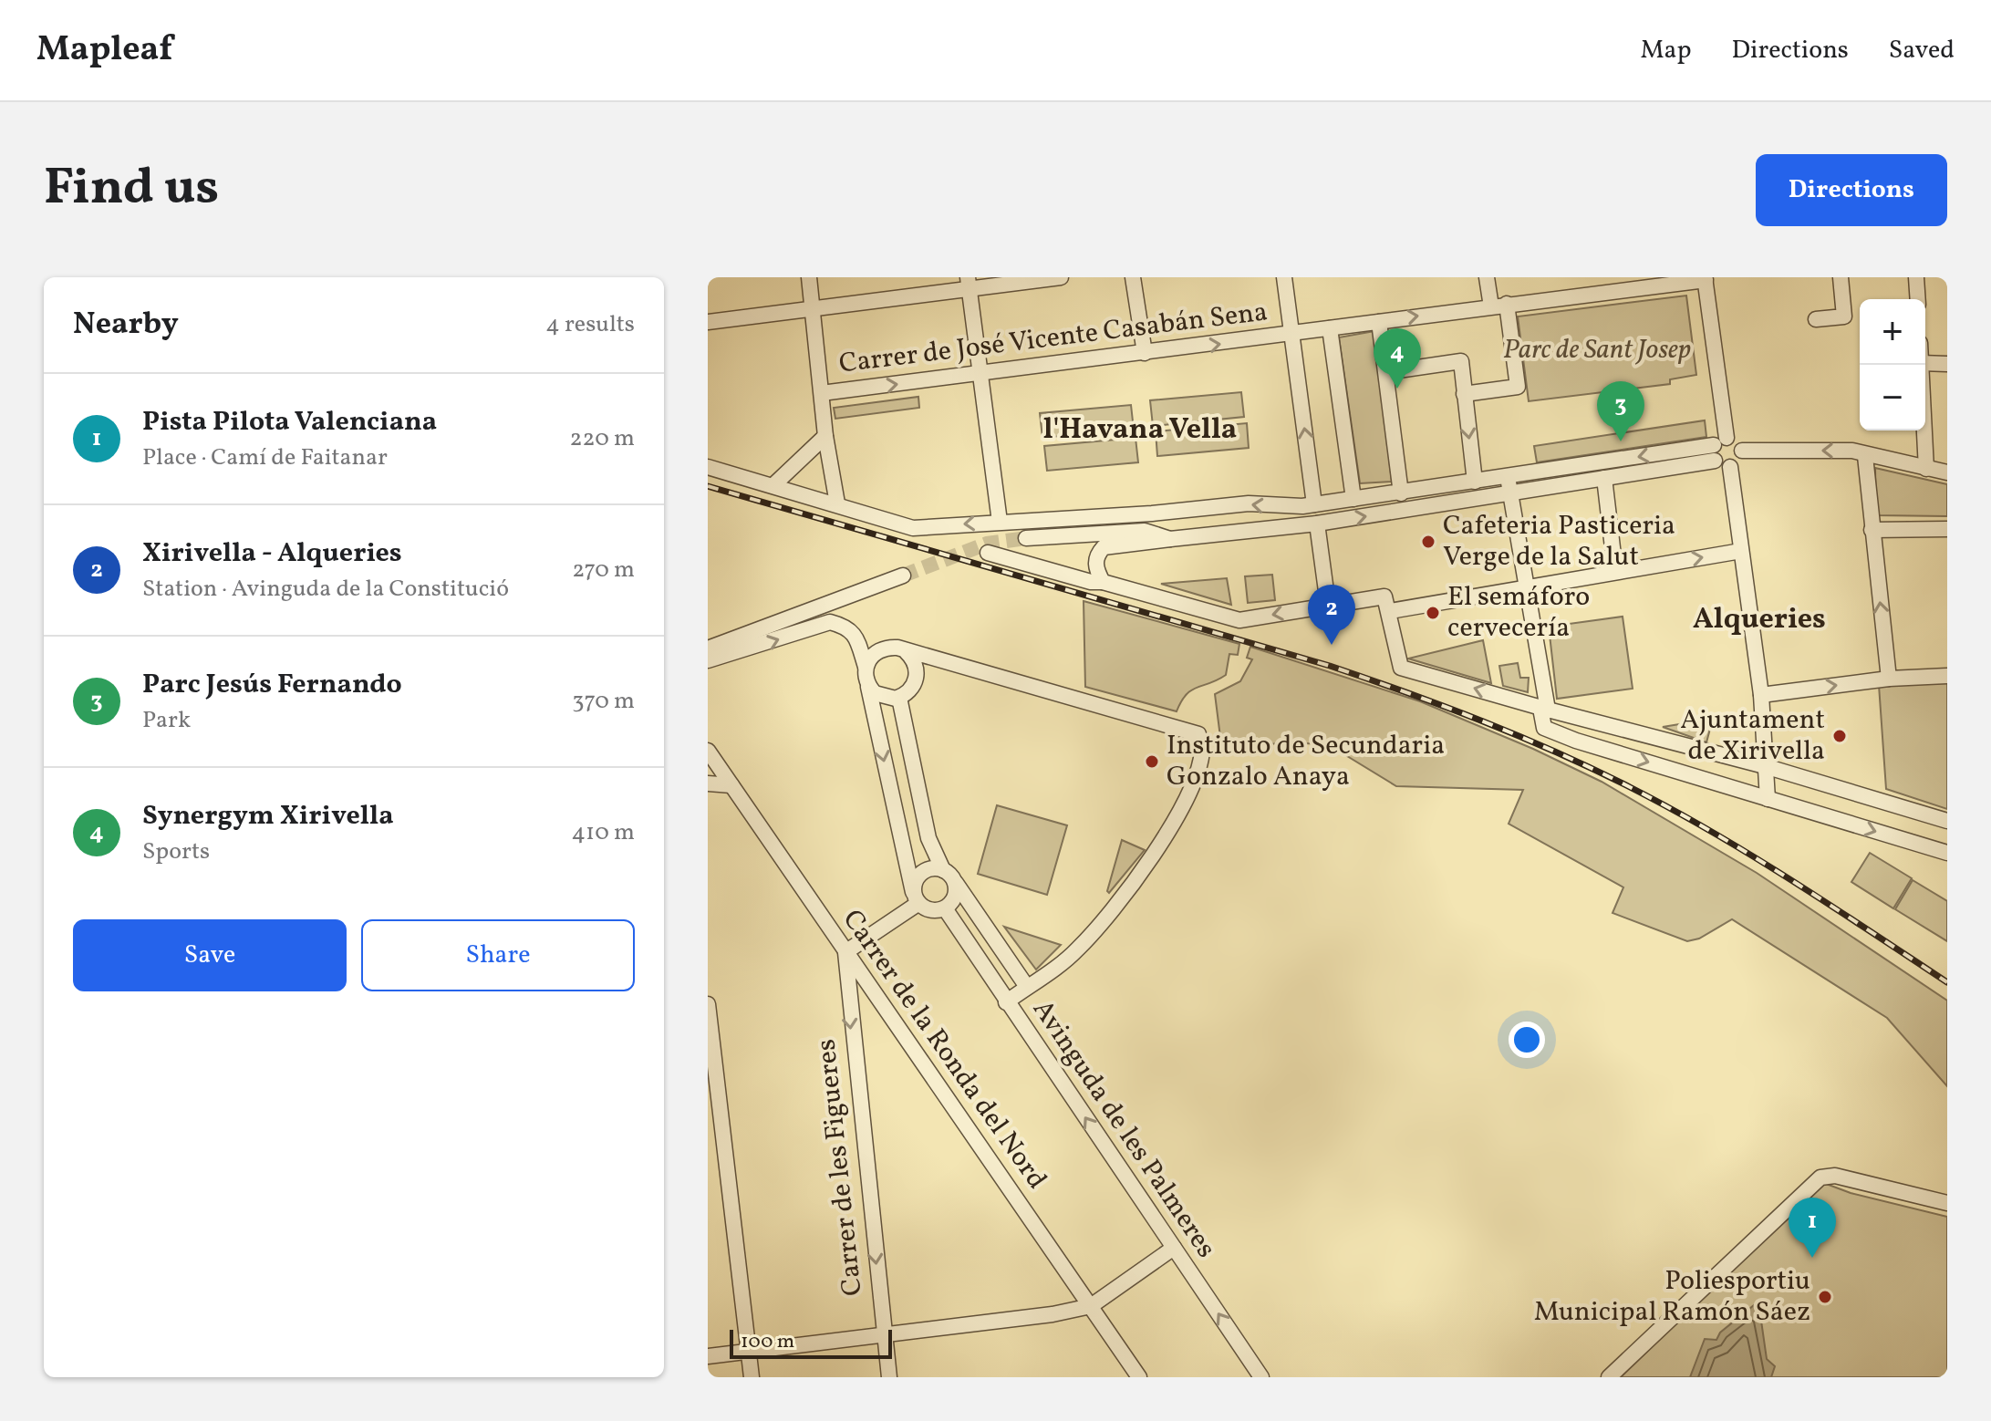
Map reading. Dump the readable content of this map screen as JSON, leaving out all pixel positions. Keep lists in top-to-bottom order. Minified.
{"streets":{"street":["Carrer de José Vicente Casabán Sena","Carrer de la Ronda del Nord","Avinguda de les Palmeres","Carrer de les Figueres"]},"crossings":[["Carrer de la Ronda del Nord","Carrer de les Figueres"]],"one_way":["Avinguda de les Palmeres","Carrer de les Figueres"],"districts":["l'Havana Vella","Alqueries"],"parks":["Parc de Sant Josep"],"places":["Cafeteria Pasticeria Verge de la Salut","El semáforo cervecería","Ajuntament de Xirivella","Instituto de Secundaria Gonzalo Anaya","Poliesportiu Municipal Ramón Sáez"],"scale_bar":"100 m","page":{"header":"Mapleaf","nav":["Map","Directions","Saved"],"title":"Find us","buttons":["Directions",["Save","Share"]],"heading":["Nearby","4 results"],"map_buttons":["+","−"],"pins":["4","3","2","1"],"list":[{"mark":"1","name":"Pista Pilota Valenciana","note":"Place · Camí de Faitanar","value":"220 m"},{"mark":"2","name":"Xirivella - Alqueries","note":"Station · Avinguda de la Constitució","value":"270 m"},{"mark":"3","name":"Parc Jesús Fernando","note":"Park","value":"370 m"},{"mark":"4","name":"Synergym Xirivella","note":"Sports","value":"410 m"}],"scale":"100 m"}}
